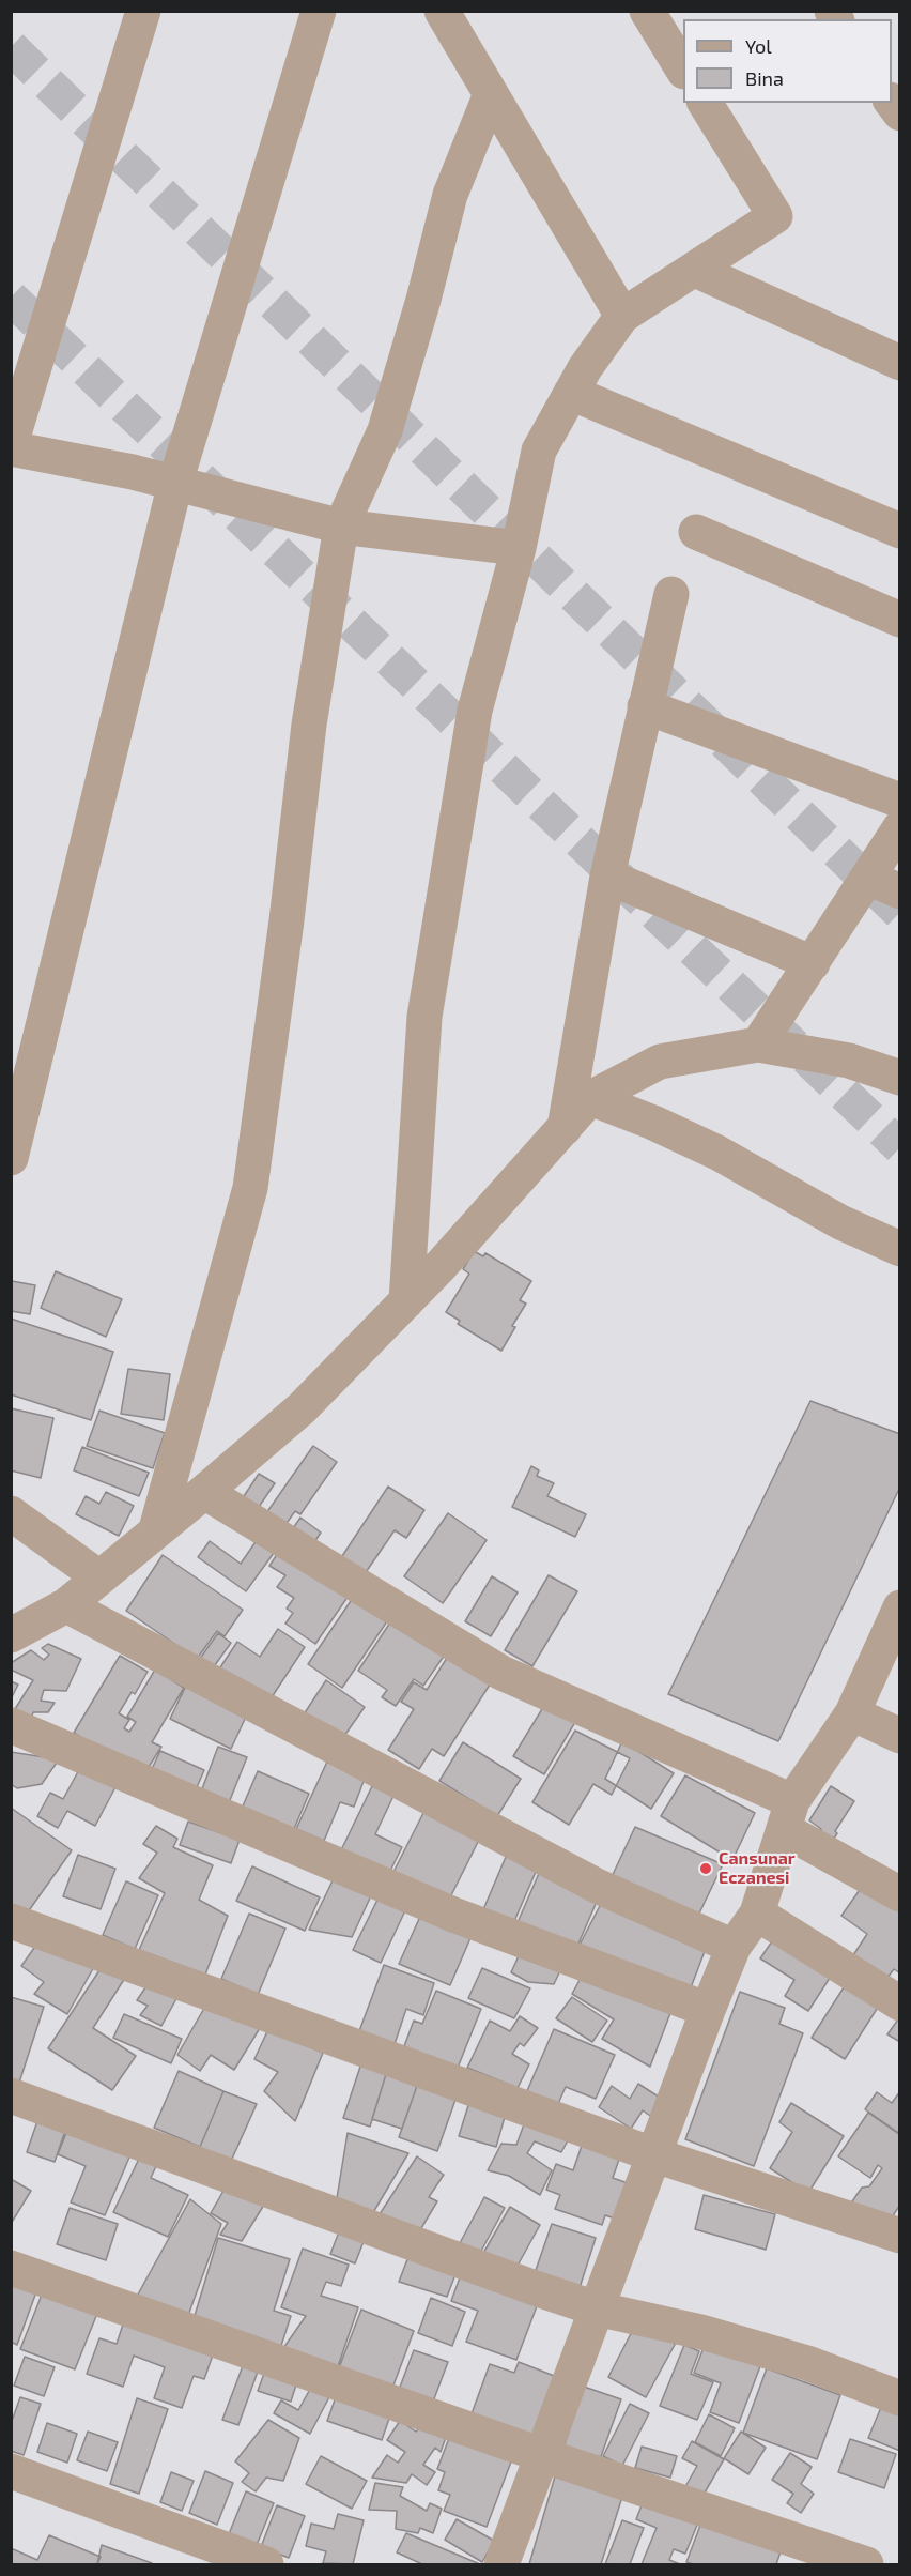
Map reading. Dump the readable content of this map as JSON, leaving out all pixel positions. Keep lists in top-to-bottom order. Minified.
{"places":["Cansunar Eczanesi"],"legend":["Yol","Bina"]}
